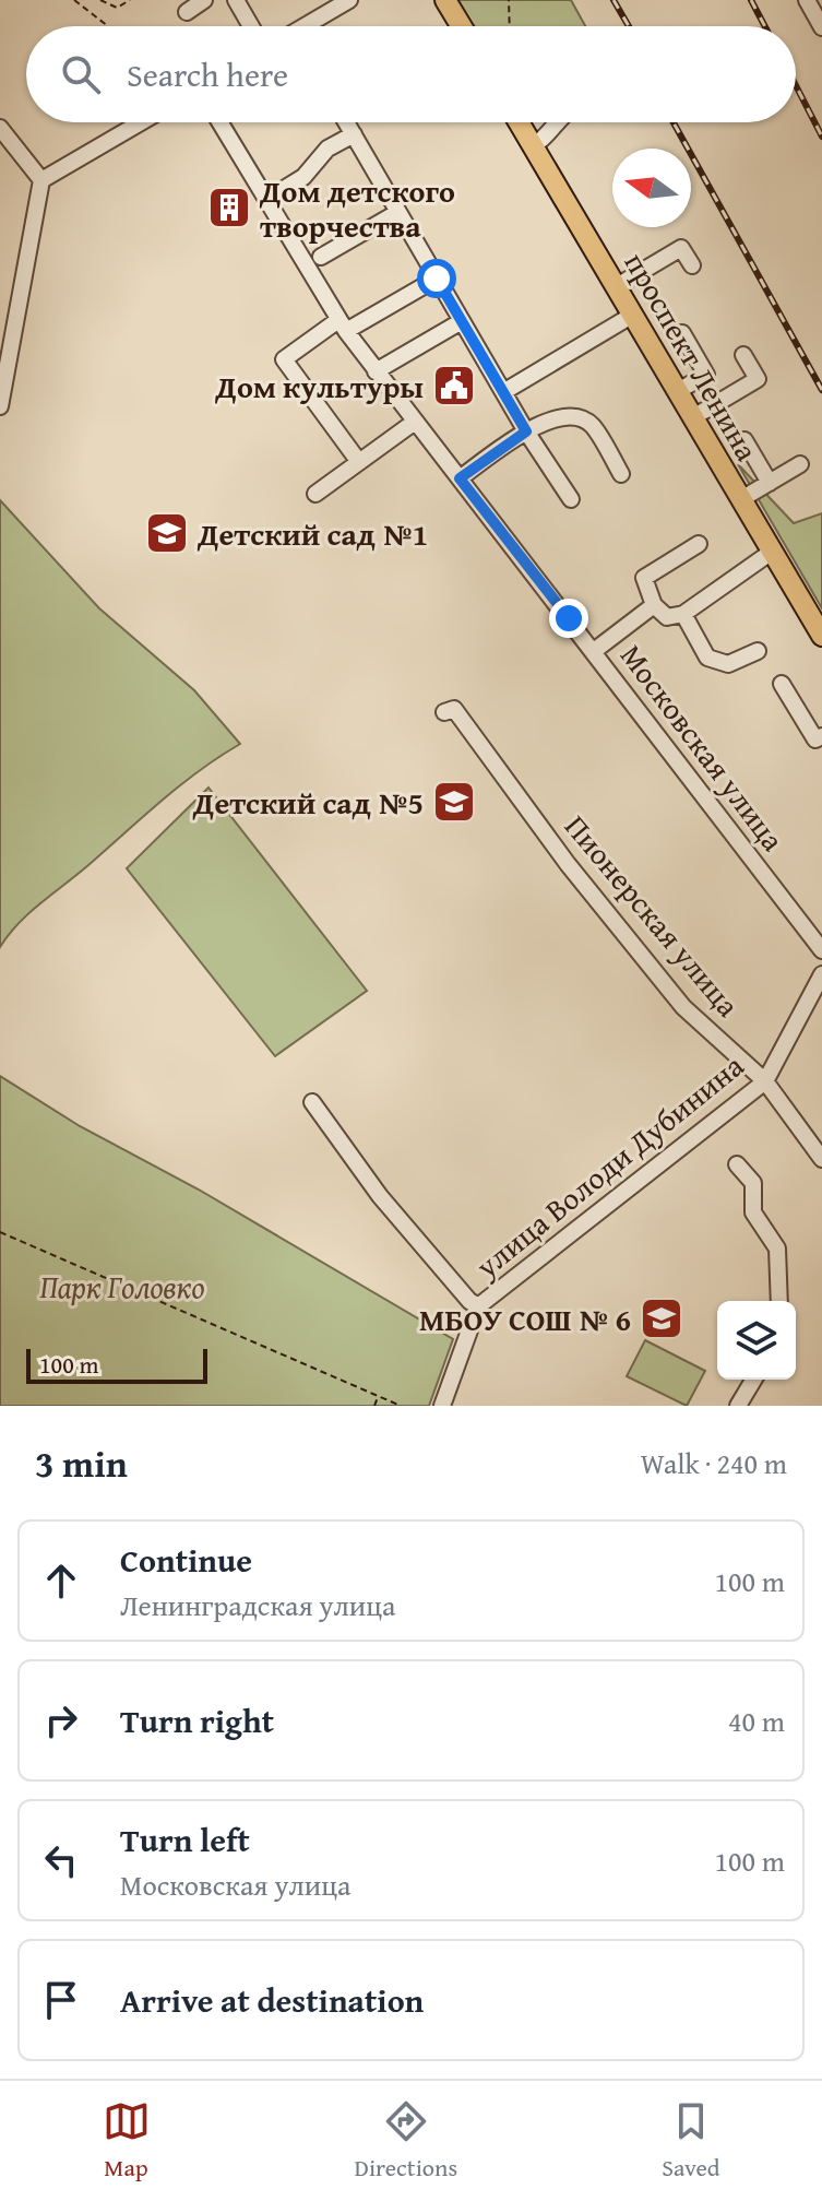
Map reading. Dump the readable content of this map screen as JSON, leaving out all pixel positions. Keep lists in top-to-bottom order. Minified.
{"streets":{"main road":["проспект Ленина"],"street":["Московская улица","Пионерская улица","улица Володи Дубинина"]},"crossings":[["Пионерская улица","улица Володи Дубинина"]],"parks":["Парк Головко"],"places":{"building":["Дом детского творчества"],"public building":["Дом культуры"],"school or university":["Детский сад №1","Детский сад №5","МБОУ СОШ № 6"]},"scale_bar":"100 m","north":"left","page":{"search":"Search here","scale":"100 m","heading":["3 min","Walk · 240 m"],"list":[["Continue","Ленинградская улица","100 m"],["Turn right","40 m"],["Turn left","Московская улица","100 m"],"Arrive at destination"],"nav":["Map","Directions","Saved"]}}
